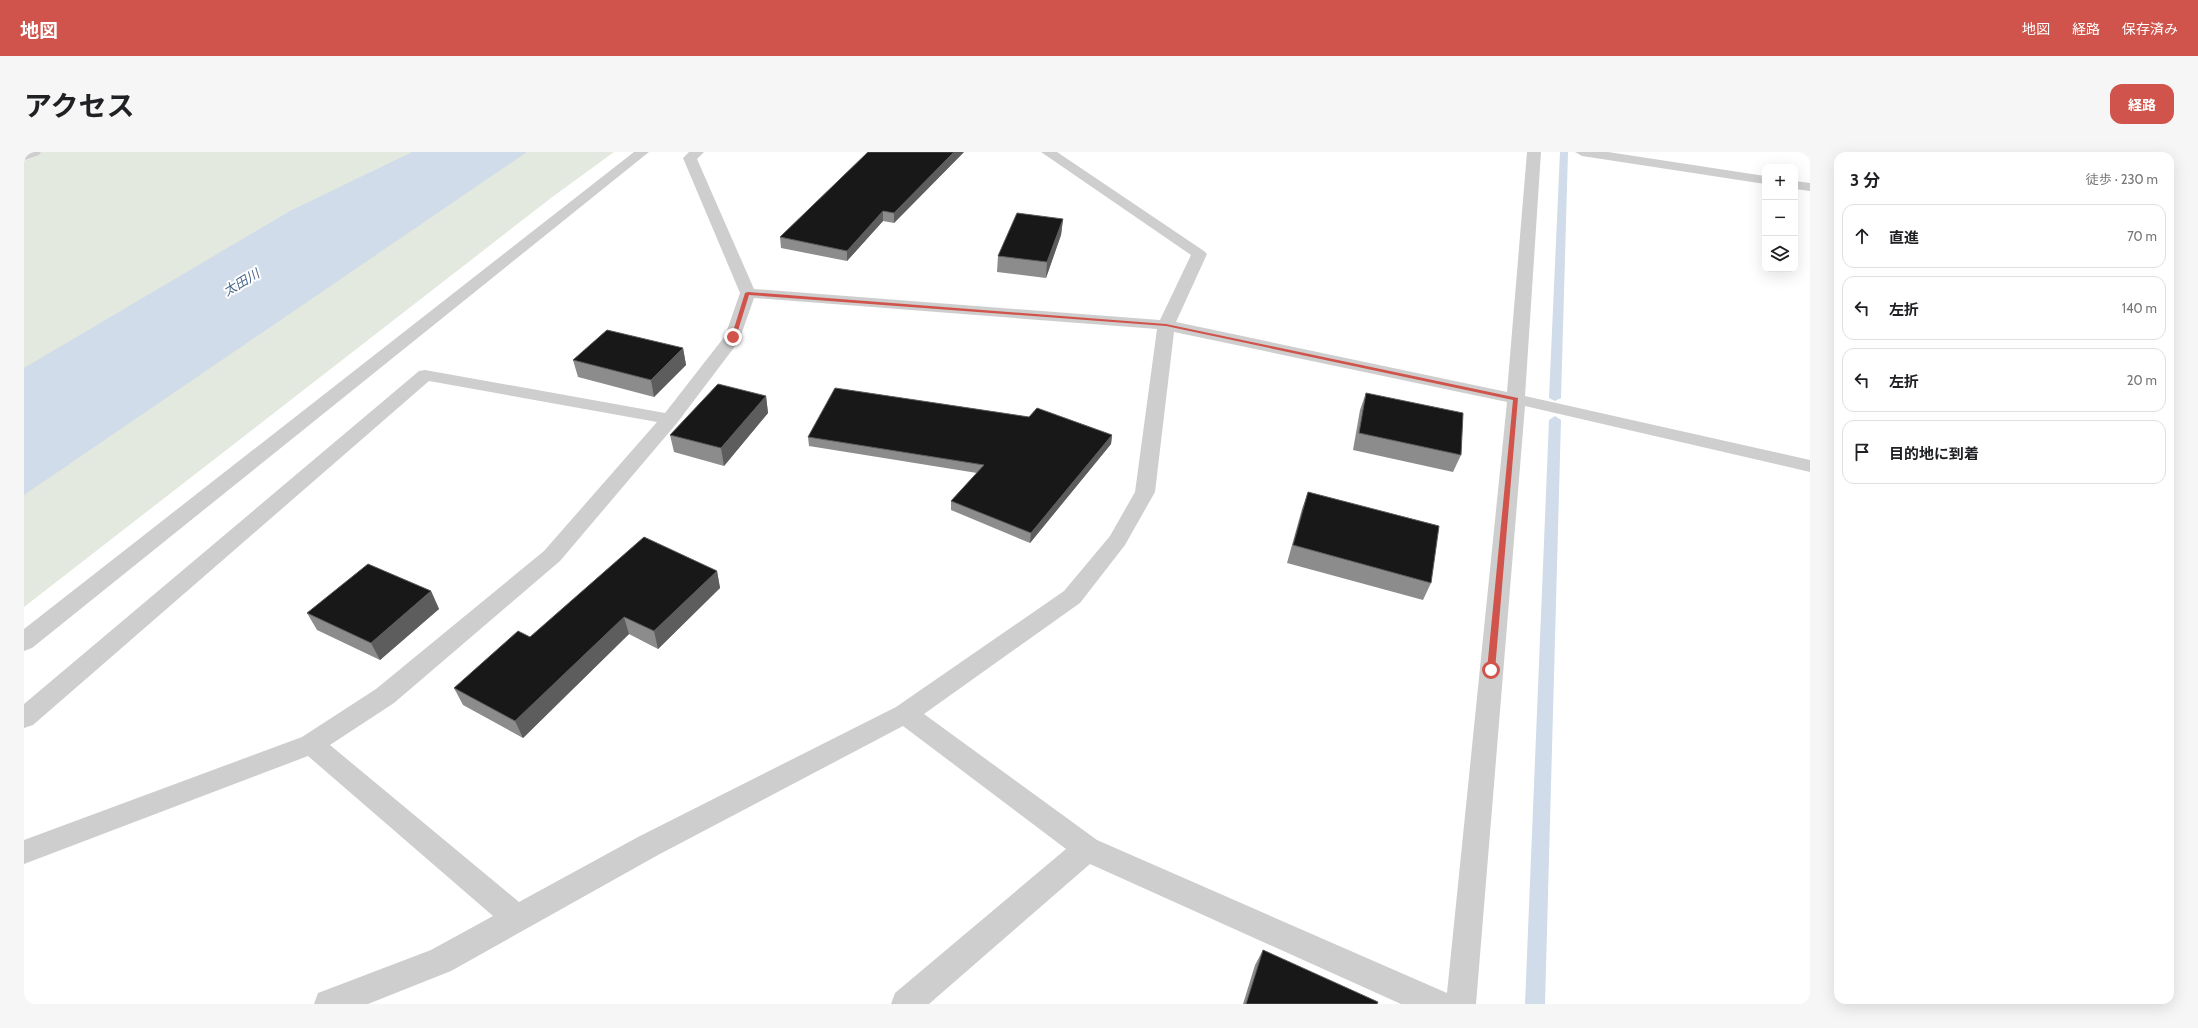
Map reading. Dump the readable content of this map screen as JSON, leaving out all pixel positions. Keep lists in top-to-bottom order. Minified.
{"water":["太田川"],"page":{"header":"地図","nav":["地図","経路","保存済み"],"title":"アクセス","buttons":"経路","heading":["3 分","徒歩 · 230 m"],"map_buttons":["+","−"],"list":[["直進","70 m"],["左折","140 m"],["左折","20 m"],"目的地に到着"]}}
